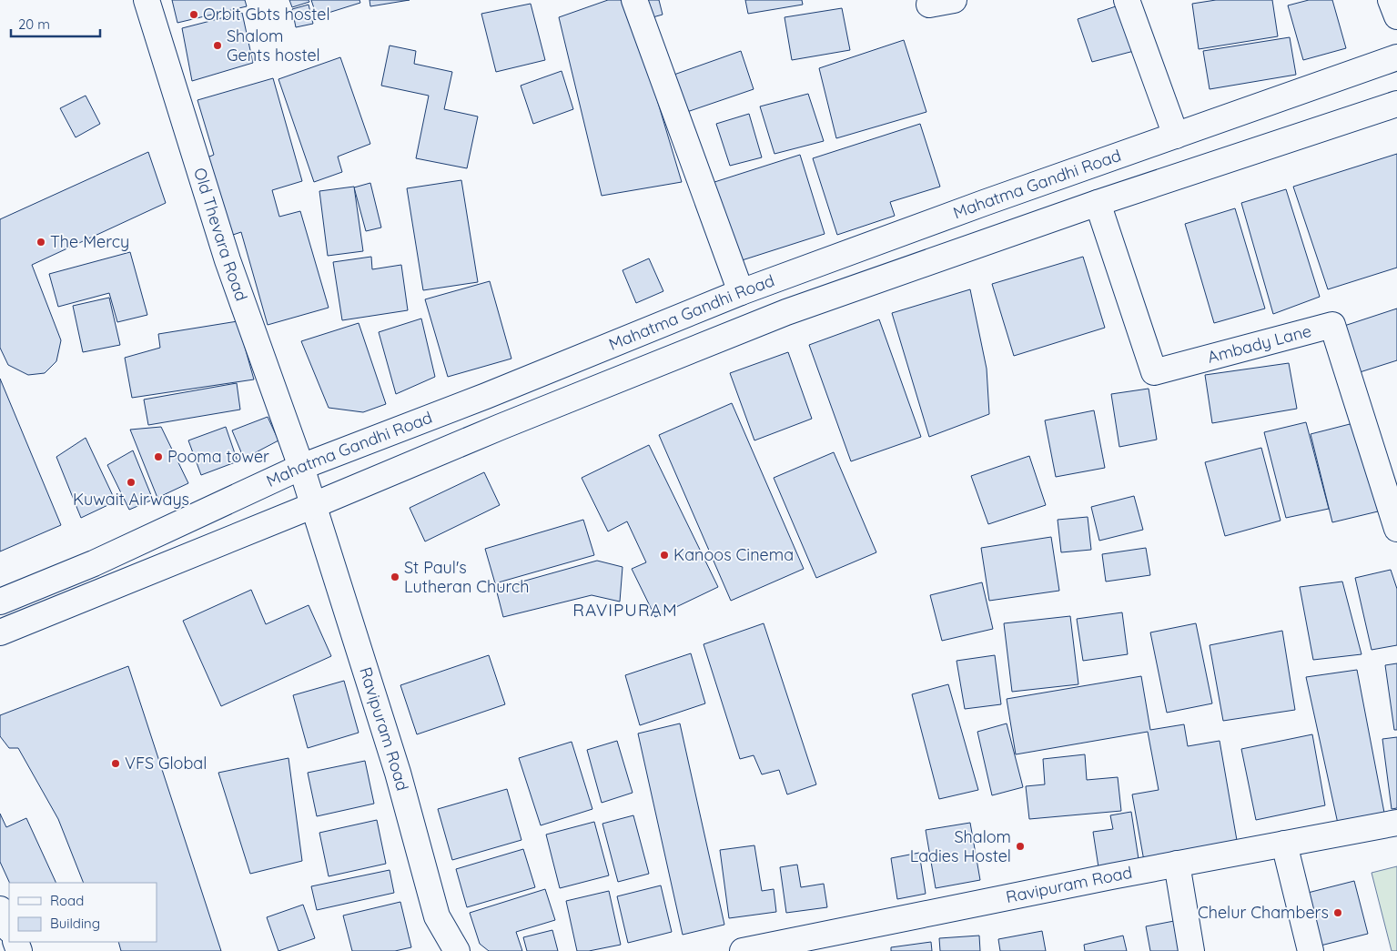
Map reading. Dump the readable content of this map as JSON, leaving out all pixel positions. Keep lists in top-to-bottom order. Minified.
{"streets":{"main road":["Mahatma Gandhi Road","Old Thevara Road","Ambady Lane","Ravipuram Road"]},"crossings":[["Mahatma Gandhi Road","Old Thevara Road"],["Old Thevara Road","Ravipuram Road"]],"districts":["RAVIPURAM"],"places":["Orbit Gbts hostel","Shalom Gents hostel","The Mercy","Pooma tower","Kuwait Airways","Kanoos Cinema","St Paul's Lutheran Church","VFS Global","Shalom Ladies Hostel","Chelur Chambers"],"legend":["Road","Building"],"scale_bar":"20 m"}
